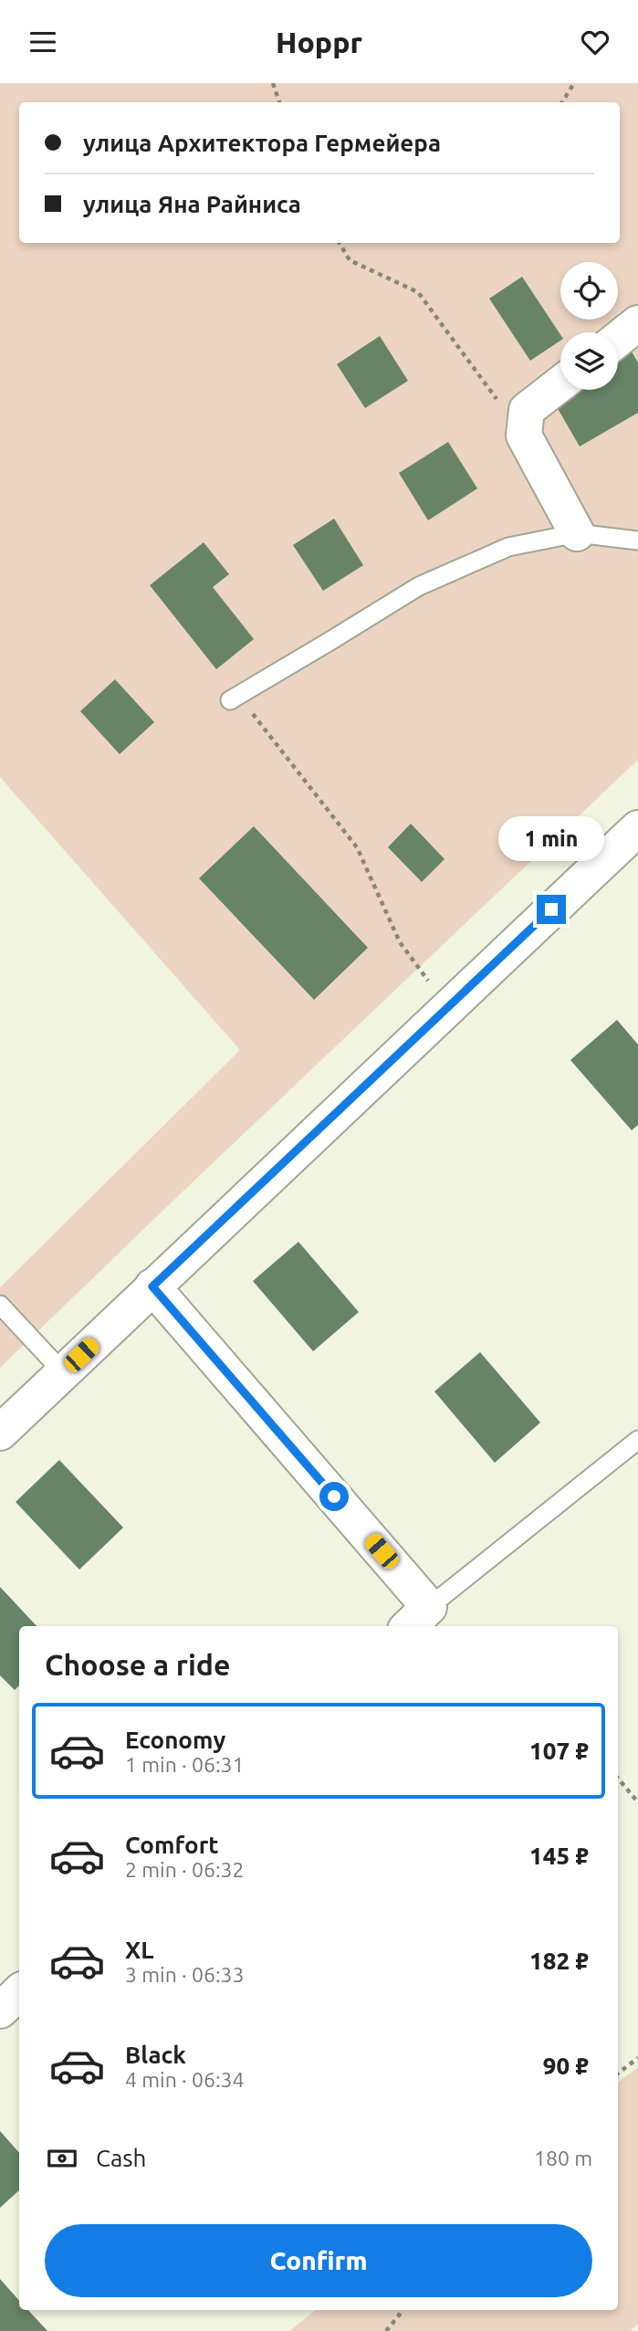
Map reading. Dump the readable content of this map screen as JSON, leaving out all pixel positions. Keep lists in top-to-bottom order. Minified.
{"page":{"header":"Hoppr","banner":["улица Архитектора Гермейера","улица Яна Райниса"],"bubble":"1 min","heading":"Choose a ride","list":[{"name":"Economy","note":"1 min · 06:31","value":"107 ₽"},{"name":"Comfort","note":"2 min · 06:32","value":"145 ₽"},{"name":"XL","note":"3 min · 06:33","value":"182 ₽"},{"name":"Black","note":"4 min · 06:34","value":"90 ₽"}],"pay":["Cash","180 m"],"buttons":"Confirm"}}
